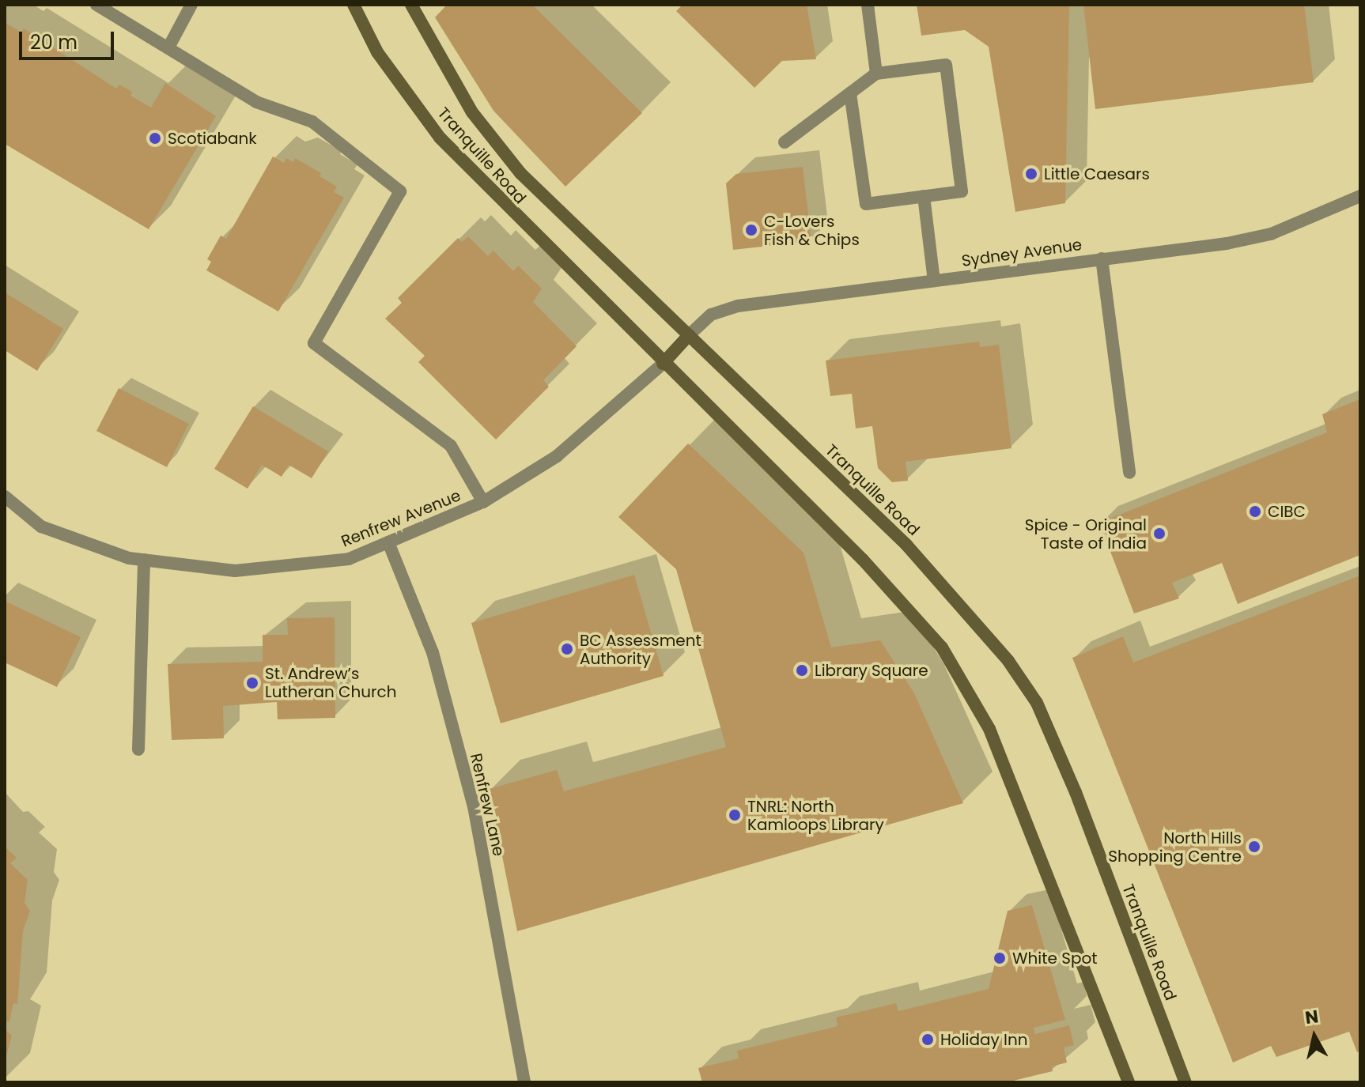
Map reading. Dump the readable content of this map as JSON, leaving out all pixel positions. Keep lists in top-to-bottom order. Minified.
{"streets":{"main road":["Tranquille Road"],"street":["Sydney Avenue","Renfrew Avenue","Renfrew Lane"]},"crossings":[["Tranquille Road","Sydney Avenue"],["Tranquille Road","Renfrew Avenue"],["Renfrew Avenue","Renfrew Lane"]],"places":["Scotiabank","Little Caesars","C-Lovers Fish & Chips","CIBC","Spice - Original Taste of India","BC Assessment Authority","Library Square","St. Andrew’s Lutheran Church","TNRL: North Kamloops Library","North Hills Shopping Centre","White Spot","Holiday Inn"],"scale_bar":"20 m","north":"top"}
